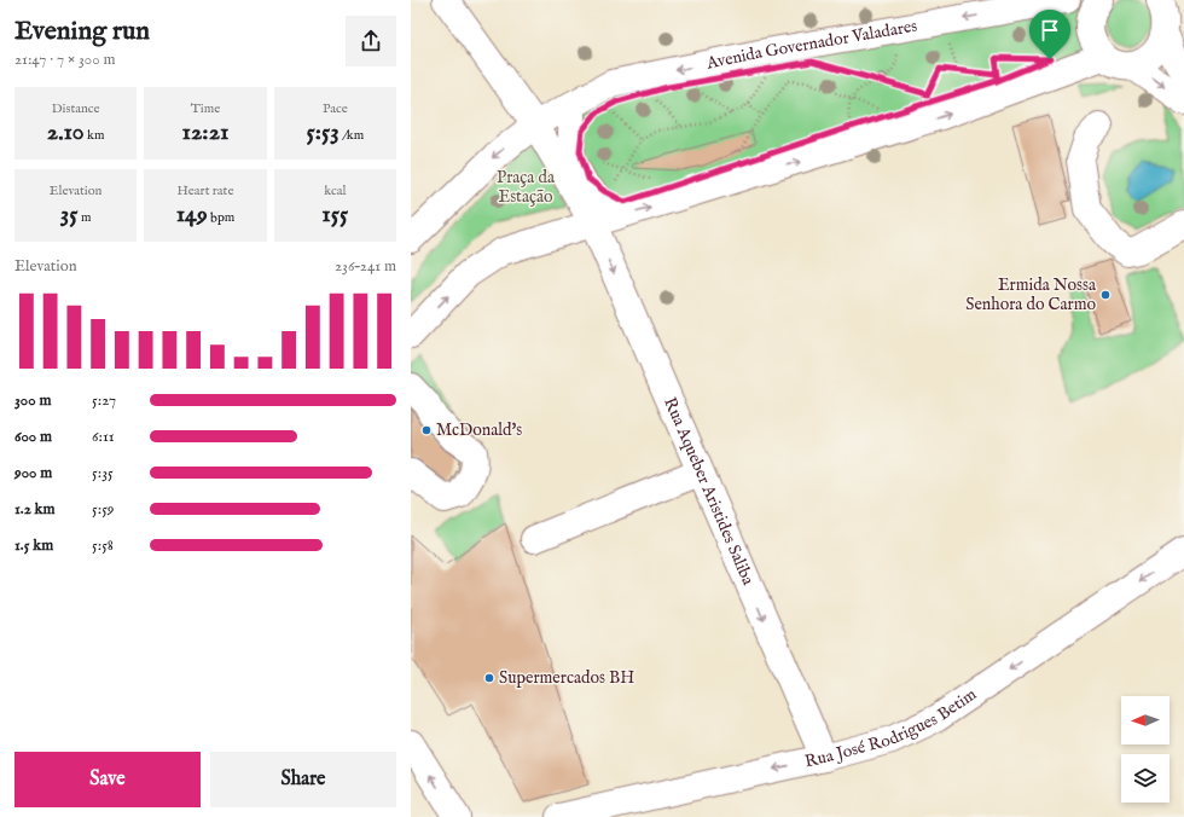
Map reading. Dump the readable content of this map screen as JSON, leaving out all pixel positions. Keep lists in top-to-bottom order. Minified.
{"streets":{"street":["Avenida Governador Valadares","Rua Aqueber Aristides Saliba","Rua José Rodrigues Betim"]},"crossings":[["Avenida Governador Valadares","Rua Aqueber Aristides Saliba"],["Rua Aqueber Aristides Saliba","Rua José Rodrigues Betim"]],"one_way":["Rua Aqueber Aristides Saliba","Rua José Rodrigues Betim"],"parks":["Praça da Estação"],"places":["Ermida Nossa Senhora do Carmo","McDonald's","Supermercados BH"],"north":"left","page":{"heading":["Evening run","21:47 · 7 × 300 m"],"stats":[["Distance","2.10 km"],["Time","12:21"],["Pace","5:53 /km"],["Elevation","35 m"],["Heart rate","149 bpm"],["kcal","155"]],"chart":["Elevation","236–241 m"],"list":[{"name":"300 m","note":"5:27"},{"name":"600 m","note":"6:11"},{"name":"900 m","note":"5:35"},{"name":"1.2 km","note":"5:59"},{"name":"1.5 km","note":"5:58"}],"buttons":["Save","Share"]}}
